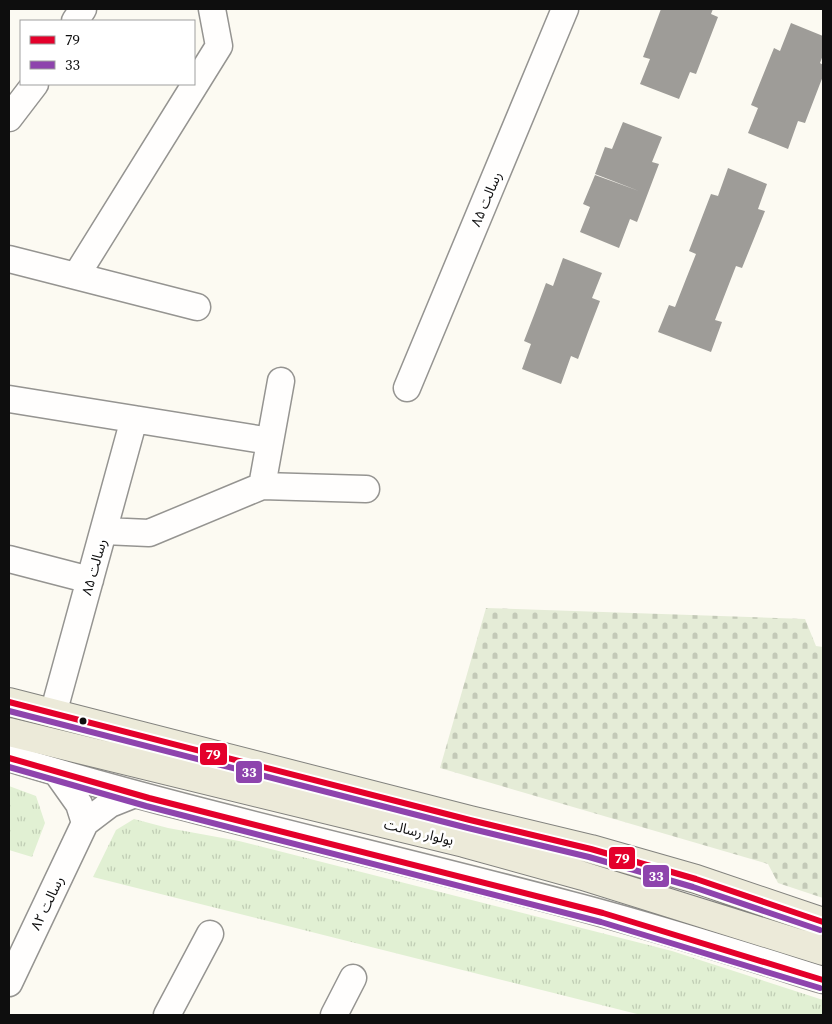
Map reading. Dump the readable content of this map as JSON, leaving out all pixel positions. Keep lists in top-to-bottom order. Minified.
{"streets":{"main road":["بولوار رسالت"],"street":["رسالت ۸۵","رسالت ۸۲"]},"crossings":[["رسالت ۸۵","بولوار رسالت"]],"lines":["transit line 79","transit line 33"],"legend":["79","33"]}
